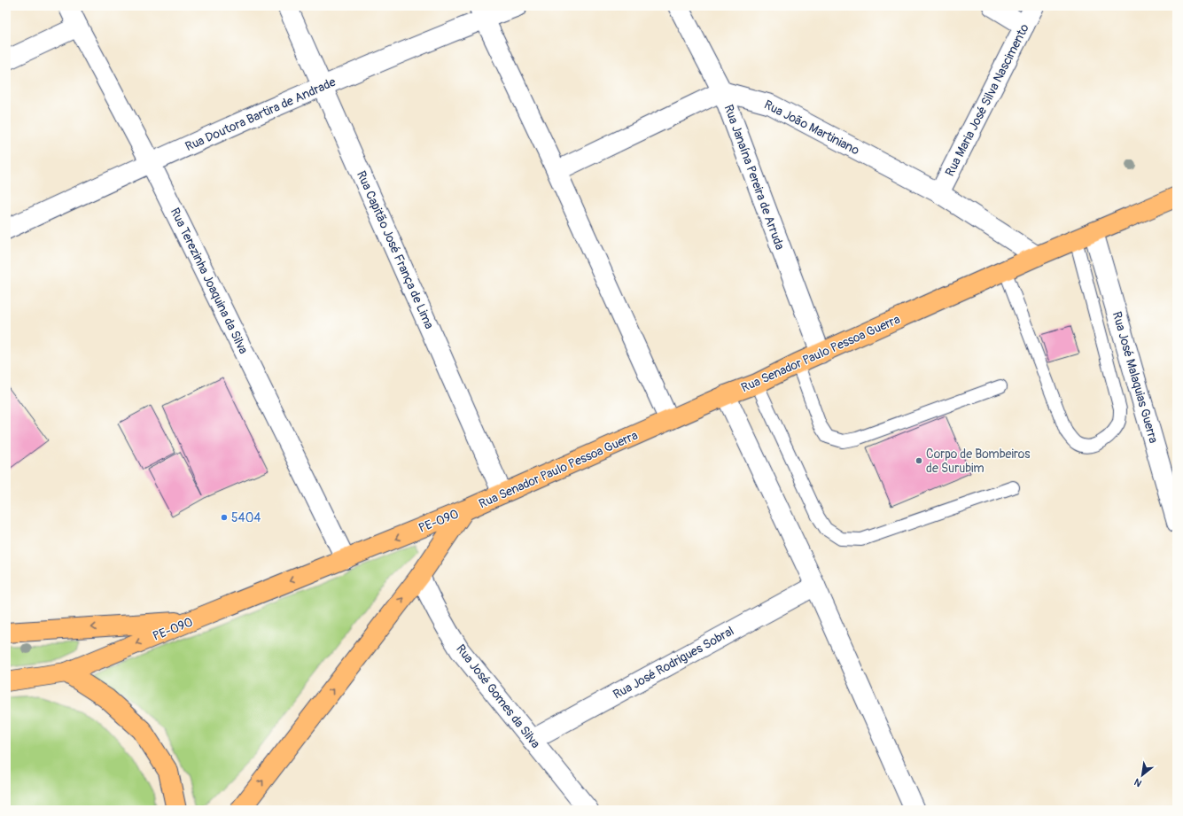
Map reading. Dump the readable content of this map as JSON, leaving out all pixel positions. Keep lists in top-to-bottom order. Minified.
{"streets":{"main road":["Rua Senador Paulo Pessoa Guerra","PE-090"],"street":["Rua Maria José Silva Nascimento","Rua Doutora Bartira de Andrade","Rua João Martiniano","Rua Janaína Pereira de Arruda","Rua Capitão José França de Lima","Rua Terezinha Joaquina da Silva","Rua José Malaquias Guerra","Rua José Rodrigues Sobral","Rua José Gomes da Silva"]},"crossings":[["Rua Maria José Silva Nascimento","Rua João Martiniano"],["Rua Doutora Bartira de Andrade","Rua Capitão José França de Lima"],["Rua Doutora Bartira de Andrade","Rua Terezinha Joaquina da Silva"],["Rua João Martiniano","Rua Janaína Pereira de Arruda"],["Rua João Martiniano","Rua Senador Paulo Pessoa Guerra"],["Rua Janaína Pereira de Arruda","Rua Senador Paulo Pessoa Guerra"],["Rua Capitão José França de Lima","Rua Senador Paulo Pessoa Guerra"],["Rua Terezinha Joaquina da Silva","PE-090"],["Rua Senador Paulo Pessoa Guerra","Rua José Malaquias Guerra"],["Rua Senador Paulo Pessoa Guerra","PE-090"],["PE-090","Rua José Gomes da Silva"],["Rua José Rodrigues Sobral","Rua José Gomes da Silva"]],"places":["Corpo de Bombeiros de Surubim","5404"],"north":"bottom left"}
